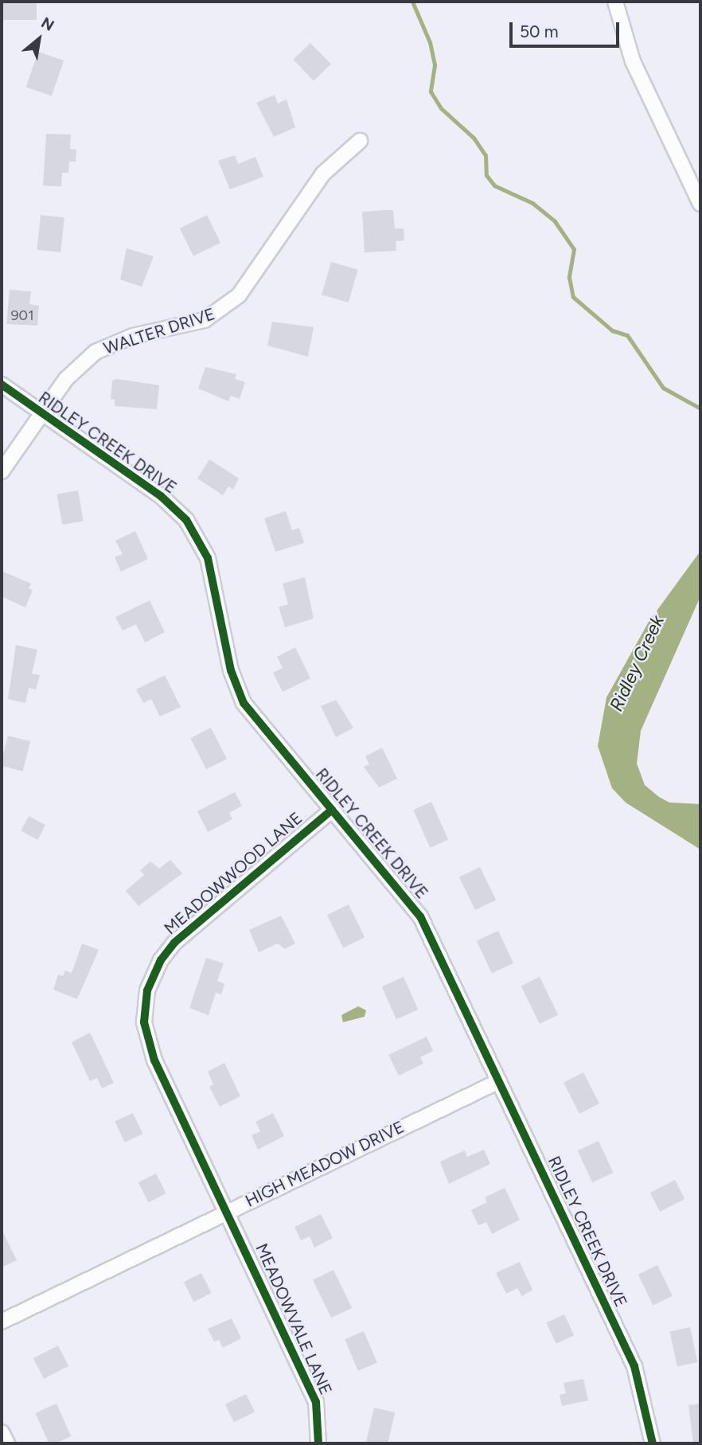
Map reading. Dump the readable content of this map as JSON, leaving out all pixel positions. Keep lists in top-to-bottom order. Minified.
{"streets":{"street":["WALTER DRIVE","RIDLEY CREEK DRIVE","MEADOWWOOD LANE","HIGH MEADOW DRIVE","MEADOWVALE LANE"]},"crossings":[["WALTER DRIVE","RIDLEY CREEK DRIVE"],["RIDLEY CREEK DRIVE","MEADOWWOOD LANE"],["RIDLEY CREEK DRIVE","HIGH MEADOW DRIVE"],["MEADOWWOOD LANE","HIGH MEADOW DRIVE"],["MEADOWWOOD LANE","MEADOWVALE LANE"],["HIGH MEADOW DRIVE","MEADOWVALE LANE"]],"water":["Ridley Creek"],"house_numbers":["901"],"scale_bar":"50 m","north":"top right"}
